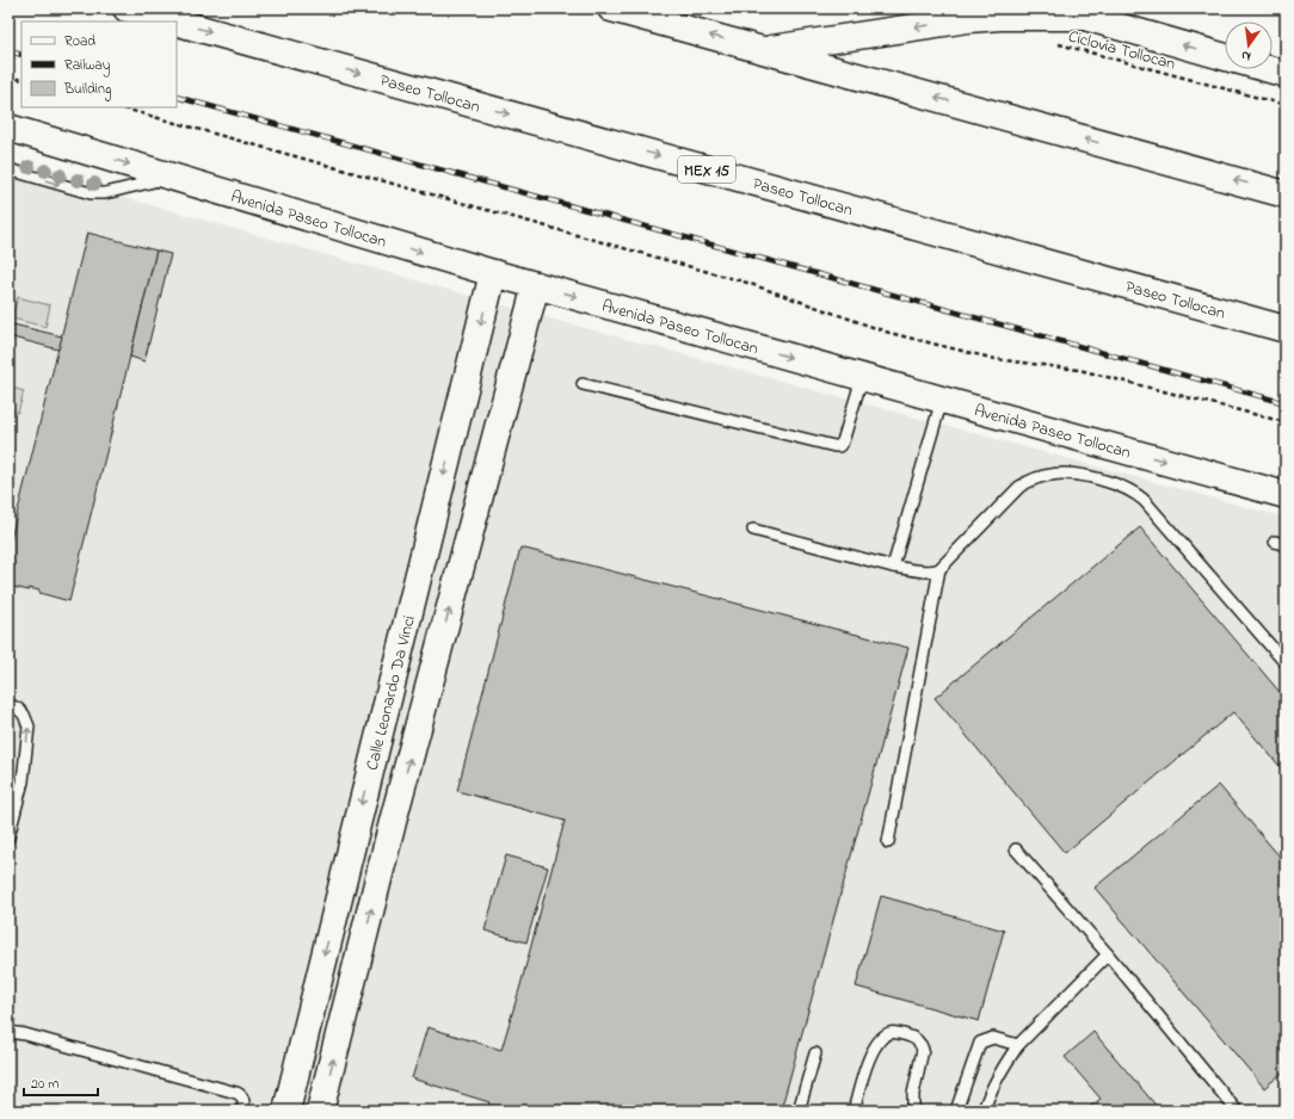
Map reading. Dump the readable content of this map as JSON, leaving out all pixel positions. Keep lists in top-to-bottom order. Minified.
{"streets":{"main road":["Paseo Tollocan","MEX 15","Avenida Paseo Tollocan","Calle Leonardo Da Vinci"],"path":["Ciclovía Tollocan"]},"crossings":[["Avenida Paseo Tollocan","Calle Leonardo Da Vinci"]],"one_way":["Avenida Paseo Tollocan"],"legend":["Road","Railway","Building"],"scale_bar":"20 m","north":"bottom"}
